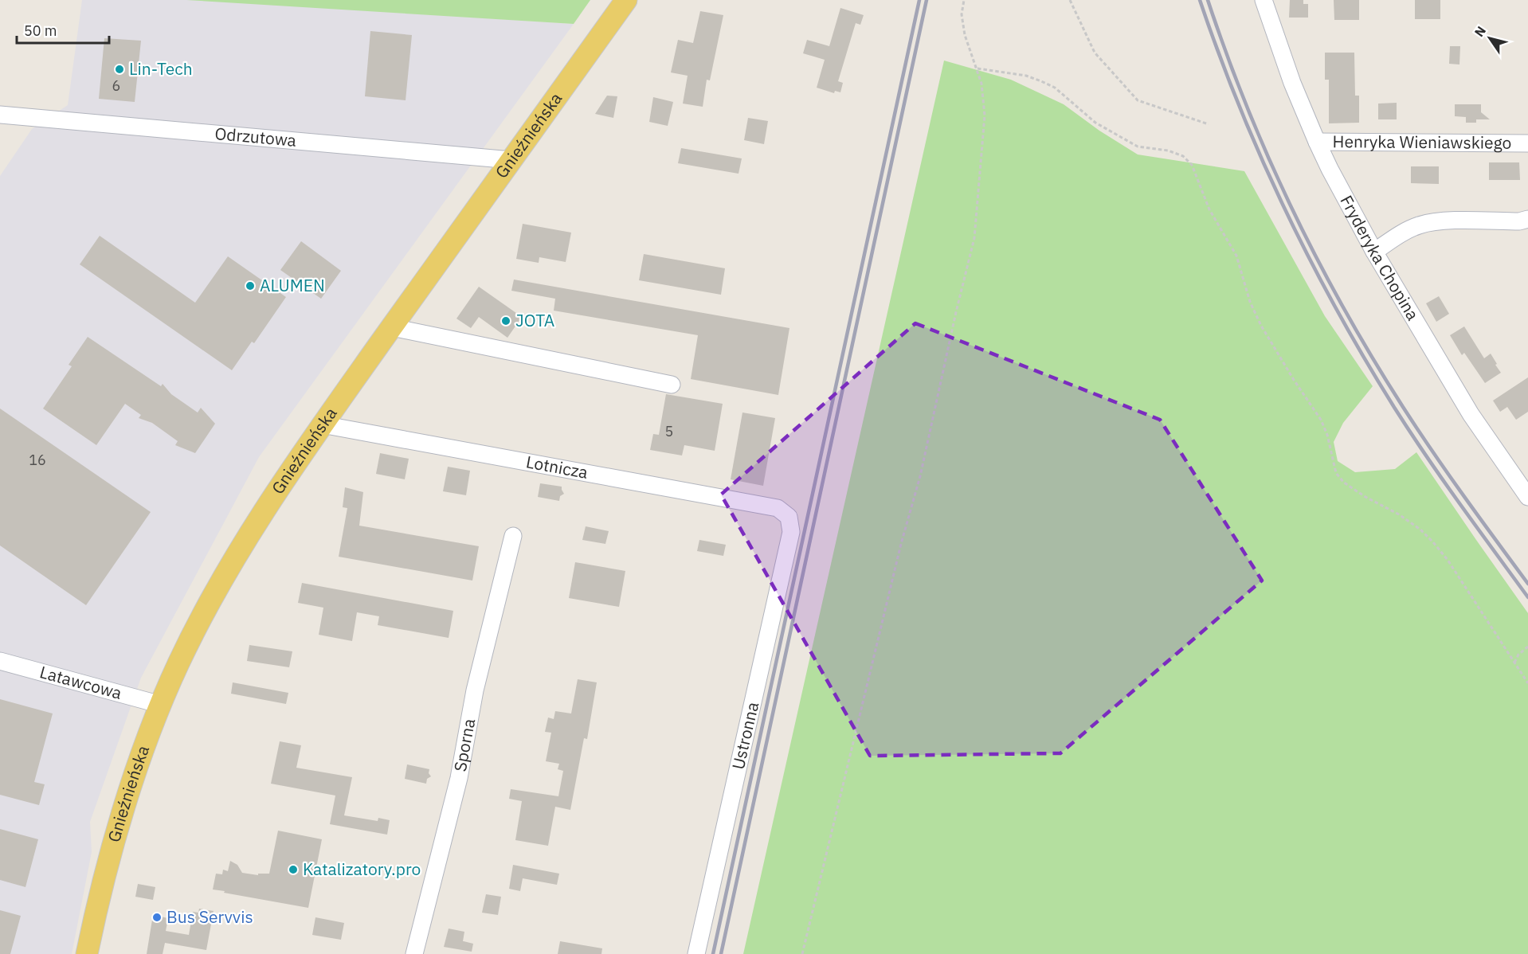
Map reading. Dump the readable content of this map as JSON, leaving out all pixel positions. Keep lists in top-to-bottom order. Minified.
{"streets":{"main road":["Gnieźnieńska"],"street":["Odrzutowa","Henryka Wieniawskiego","Fryderyka Chopina","Lotnicza","Latawcowa","Ustronna","Sporna"]},"crossings":[["Gnieźnieńska","Odrzutowa"],["Gnieźnieńska","Lotnicza"],["Gnieźnieńska","Latawcowa"],["Henryka Wieniawskiego","Fryderyka Chopina"],["Lotnicza","Ustronna"]],"places":["Lin-Tech","ALUMEN","JOTA","Katalizatory.pro","Bus Servvis"],"house_numbers":["6","5","16"],"scale_bar":"50 m","north":"top left"}
